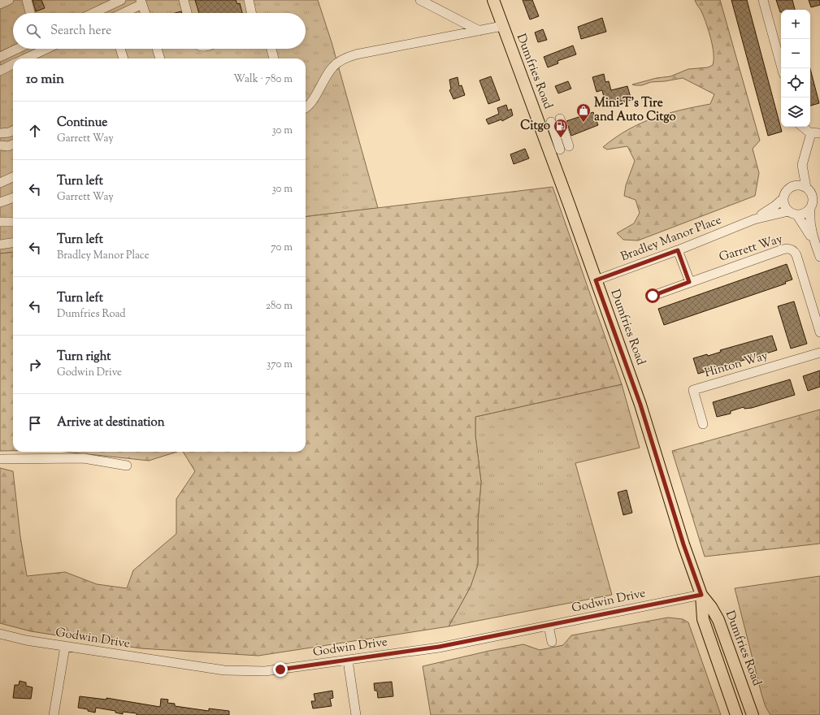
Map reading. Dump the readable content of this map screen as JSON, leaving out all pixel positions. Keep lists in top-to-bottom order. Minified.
{"streets":{"main road":["Dumfries Road"],"street":["Bradley Manor Place","Garrett Way","Hinton Way","Godwin Drive"]},"crossings":[["Dumfries Road","Bradley Manor Place"],["Dumfries Road","Godwin Drive"]],"places":{"shop":["Mini-T's Tire and Auto Citgo"],"fuel station":["Citgo"]},"page":{"map_buttons":["+","−"],"search":"Search here","heading":["10 min","Walk · 780 m"],"list":[["Continue","Garrett Way","30 m"],["Turn left","Garrett Way","30 m"],["Turn left","Bradley Manor Place","70 m"],["Turn left","Dumfries Road","280 m"],["Turn right","Godwin Drive","370 m"],"Arrive at destination"]}}
